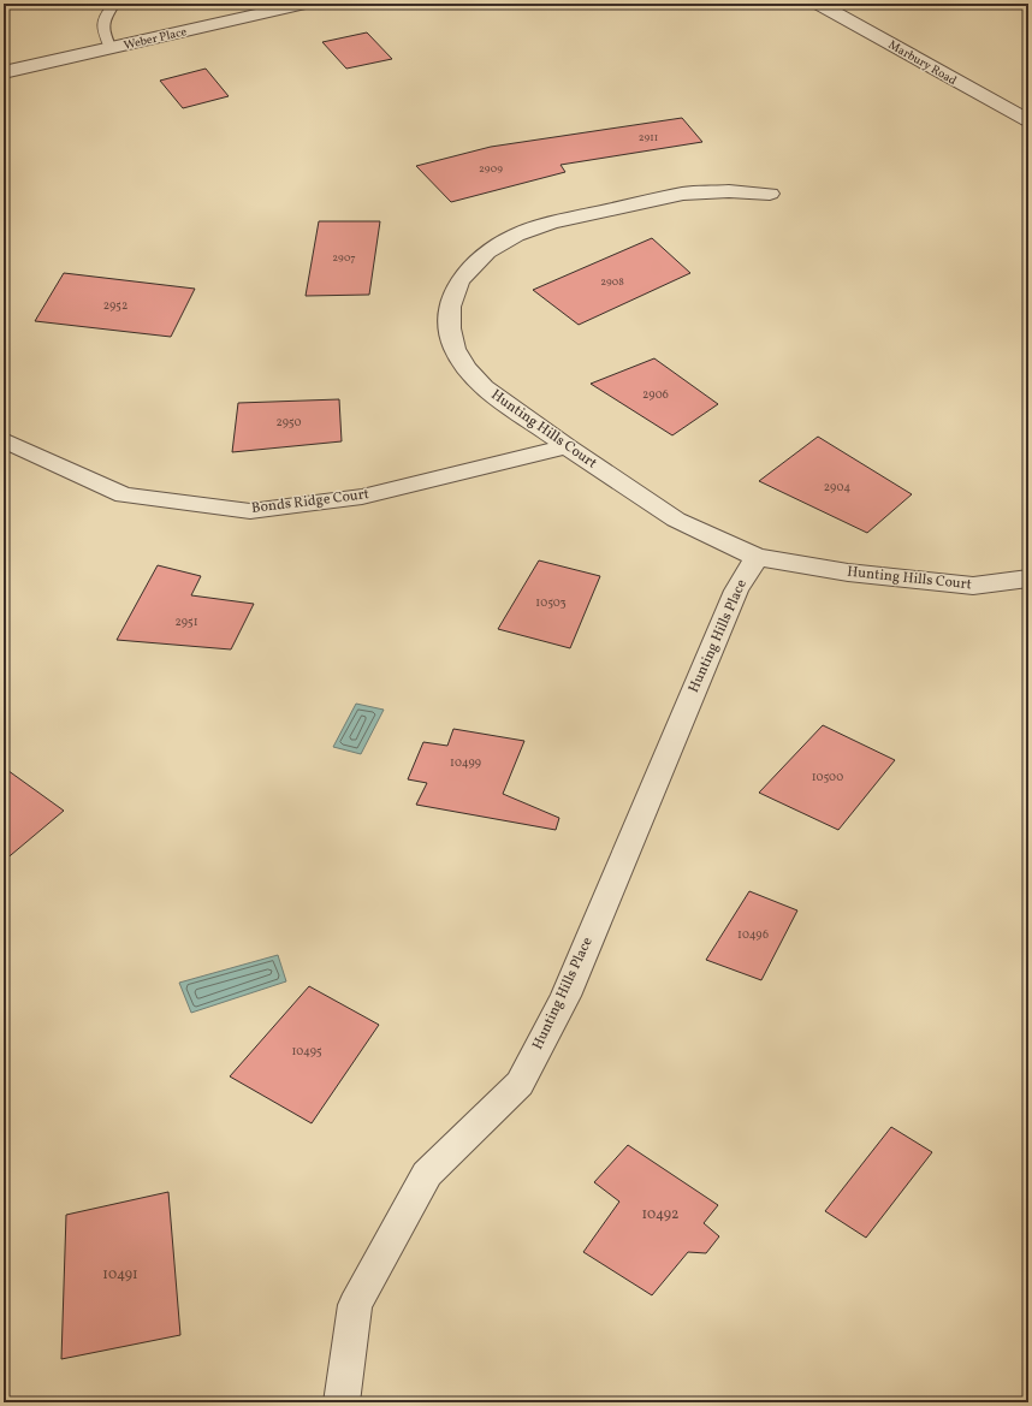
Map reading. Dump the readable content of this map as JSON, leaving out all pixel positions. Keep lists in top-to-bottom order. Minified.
{"streets":{"street":["Weber Place","Marbury Road","Hunting Hills Court","Bonds Ridge Court","Hunting Hills Place"]},"crossings":[["Hunting Hills Court","Bonds Ridge Court"],["Hunting Hills Court","Hunting Hills Place"]],"house_numbers":["2911","2909","2907","2908","2952","2906","2950","2904","10503","2951","10499","10500","10496","10495","10492","10491"]}
